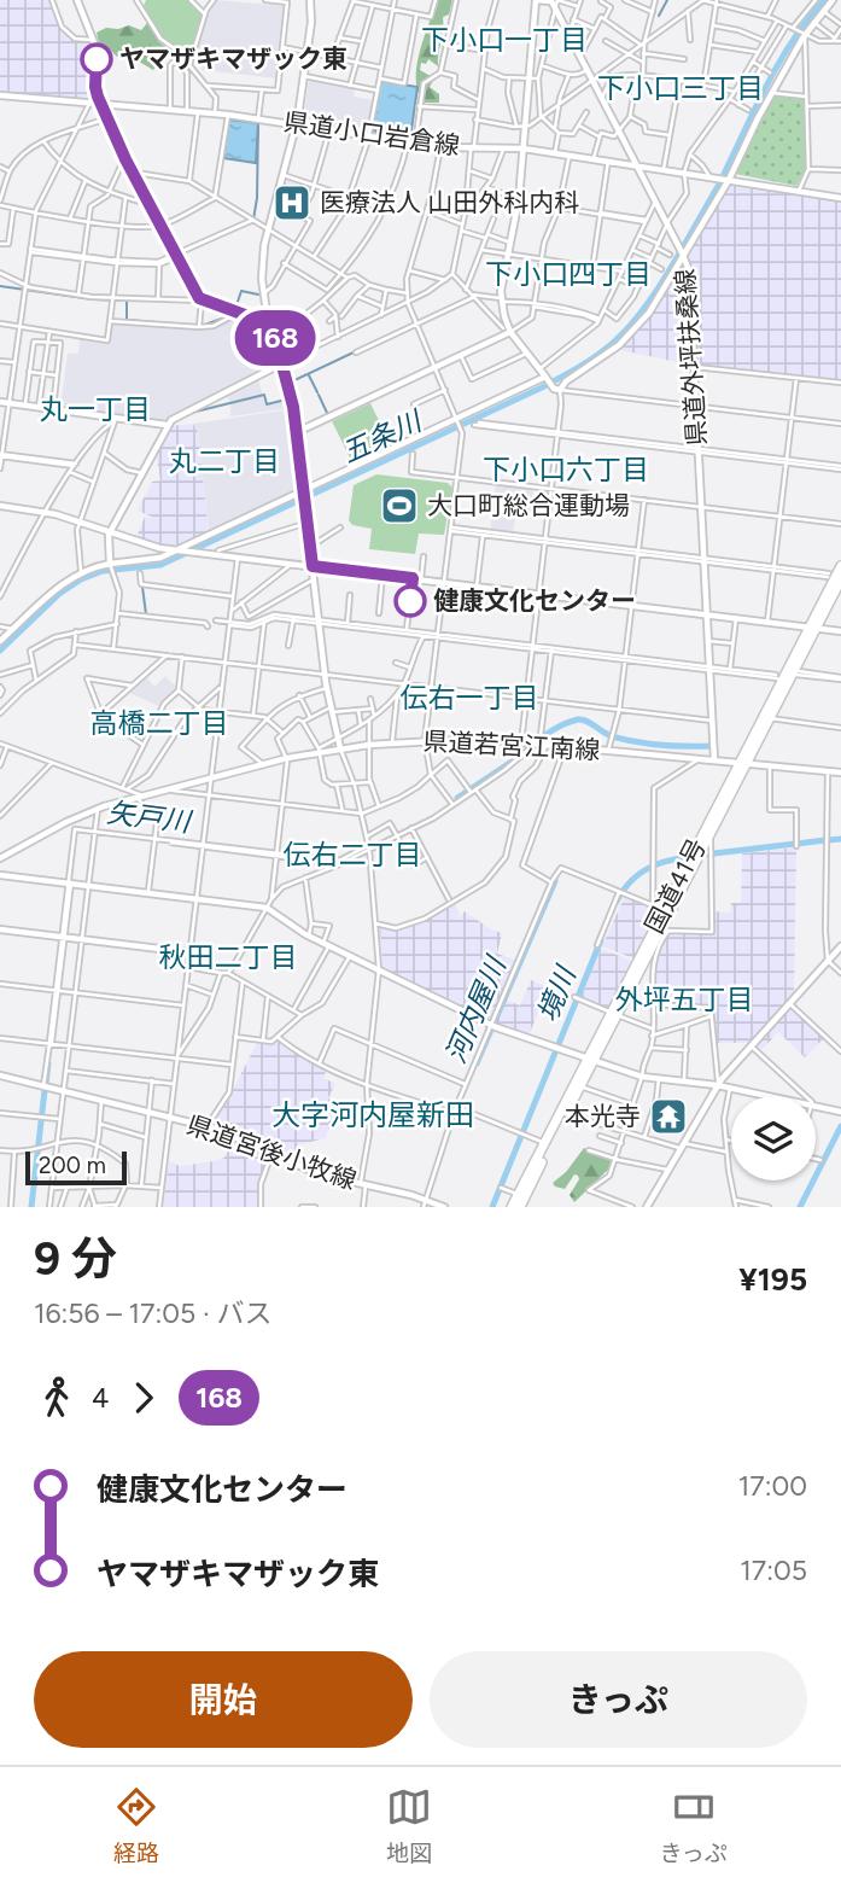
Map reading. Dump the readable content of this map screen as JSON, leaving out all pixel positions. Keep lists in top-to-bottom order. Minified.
{"streets":{"highway":["国道41号"],"street":["県道小口岩倉線","県道外坪扶桑線","県道若宮江南線","県道宮後小牧線"]},"crossings":[["県道小口岩倉線","県道外坪扶桑線"],["県道外坪扶桑線","県道若宮江南線"],["県道若宮江南線","国道41号"]],"districts":["下小口一丁目","下小口三丁目","下小口四丁目","丸一丁目","丸二丁目","下小口六丁目","伝右一丁目","高橋二丁目","伝右二丁目","秋田二丁目","外坪五丁目","大字河内屋新田"],"water":["五条川","矢戸川","境川","河内屋川"],"places":{"other":["ヤマザキマザック東","健康文化センター"],"hospital":["医療法人 山田外科内科"],"sports":["大口町総合運動場"],"temple":["本光寺"]},"lines":["bus line 168"],"scale_bar":"200 m","page":{"on_map":"168","scale":"200 m","heading":["9 分","16:56 – 17:05 · バス","¥195"],"legs":["4","168"],"list":[{"name":"健康文化センター","value":"17:00"},{"name":"ヤマザキマザック東","value":"17:05"}],"buttons":["開始","きっぷ"],"tabs":["経路","地図","きっぷ"]}}
